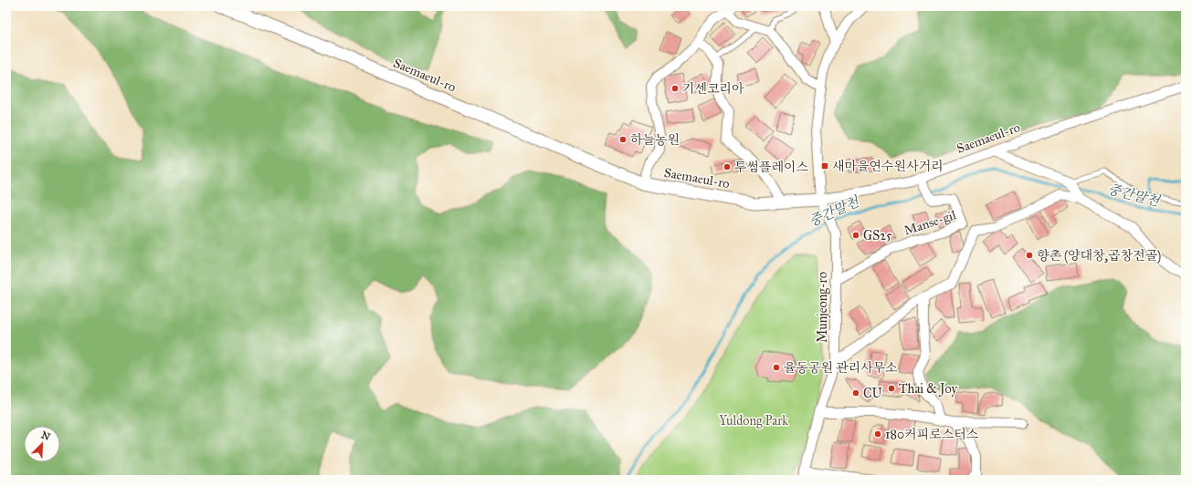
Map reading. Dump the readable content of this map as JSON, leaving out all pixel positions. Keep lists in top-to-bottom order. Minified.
{"streets":{"street":["Saemaeul-ro","Manse-gil","Munjeong-ro"]},"crossings":[["Saemaeul-ro","Munjeong-ro"],["Manse-gil","Munjeong-ro"]],"water":["중간말천"],"parks":["Yuldong Park"],"places":{"other":["기센코리아","하늘농원","투썸플레이스","GS25","향촌 (양대창,곱창전골)","율동공원 관리사무소","Thai & Joy","CU","180커피로스터스"],"transit":["새마을연수원사거리"]},"north":"top right"}
